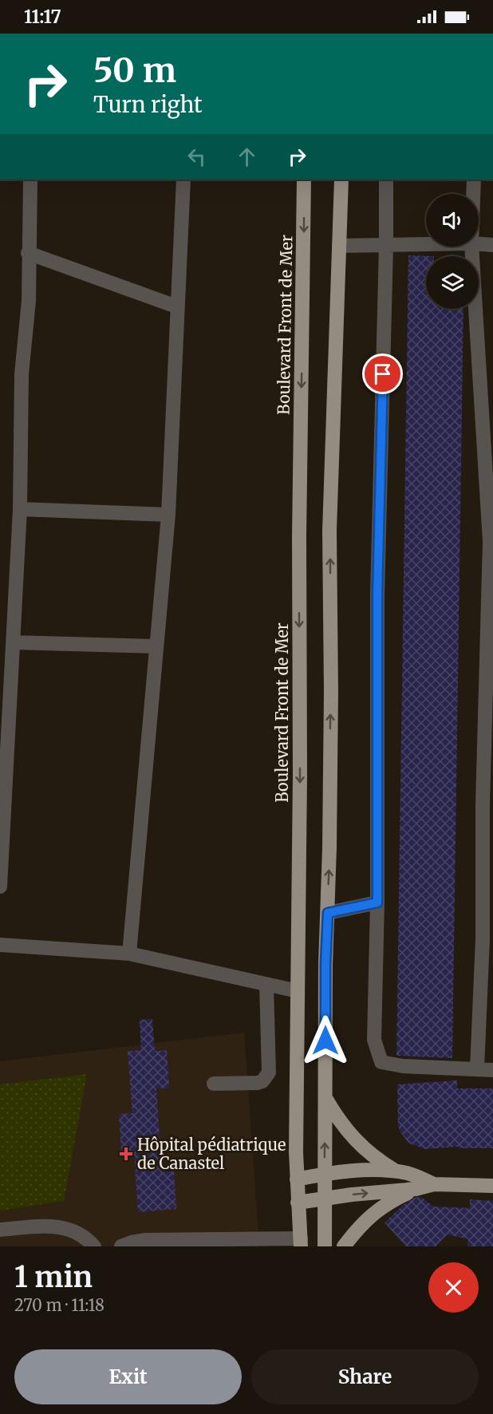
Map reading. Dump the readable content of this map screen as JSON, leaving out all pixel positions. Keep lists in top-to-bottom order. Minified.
{"streets":{"main road":["Boulevard Front de Mer"]},"places":{"health":["Hôpital pédiatrique de Canastel"]},"page":{"status":"11:17","turn":["50 m","Turn right"],"heading":["1 min","270 m · 11:18"],"buttons":["Exit","Share"]}}
